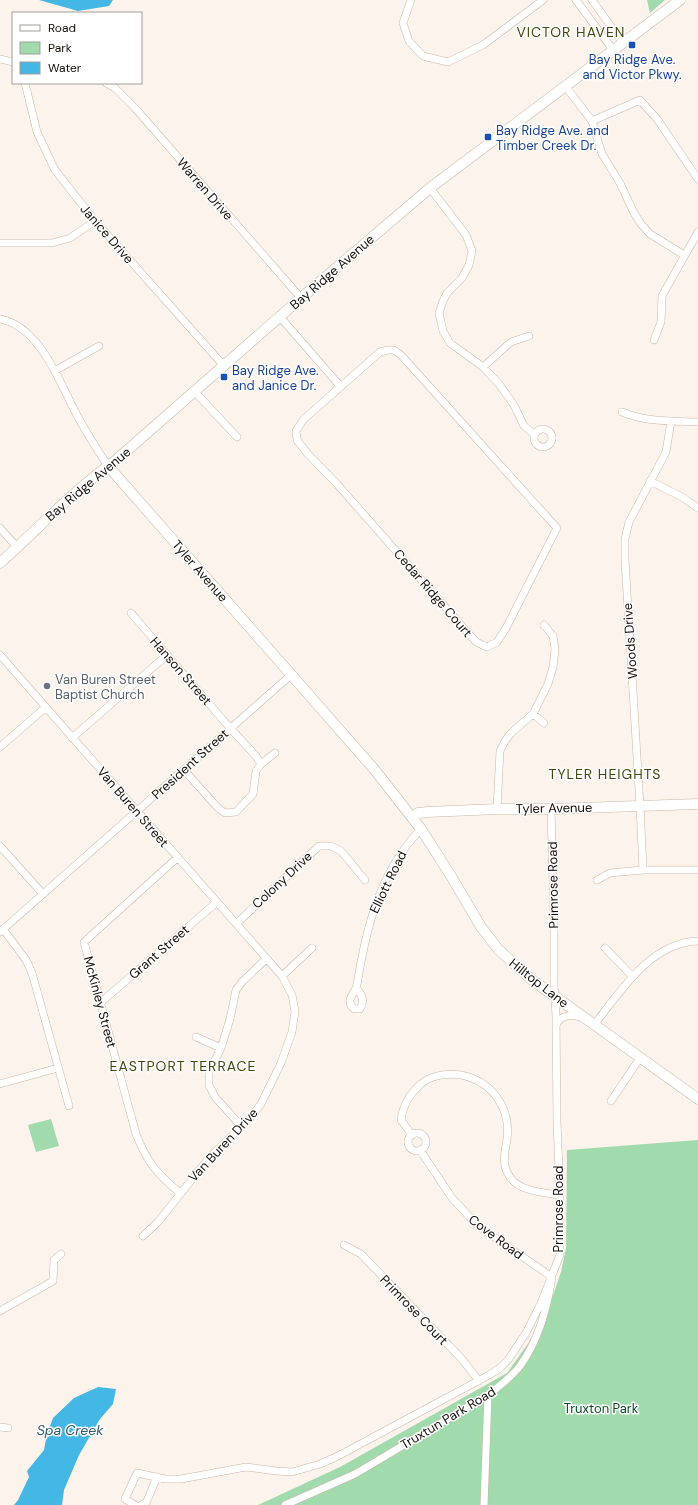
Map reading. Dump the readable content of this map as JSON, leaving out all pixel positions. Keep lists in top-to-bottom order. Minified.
{"streets":{"street":["Warren Drive","Janice Drive","Bay Ridge Avenue","Tyler Avenue","Cedar Ridge Court","Woods Drive","Hanson Street","President Street","Van Buren Street","Colony Drive","Elliott Road","Primrose Road","Grant Street","Hilltop Lane","McKinley Street","Van Buren Drive","Cove Road","Primrose Court","Truxtun Park Road"]},"crossings":[["Warren Drive","Bay Ridge Avenue"],["Janice Drive","Bay Ridge Avenue"],["Bay Ridge Avenue","Tyler Avenue"],["Tyler Avenue","Woods Drive"],["Tyler Avenue","President Street"],["Tyler Avenue","Elliott Road"],["Tyler Avenue","Primrose Road"],["Tyler Avenue","Hilltop Lane"],["Hanson Street","President Street"],["President Street","Van Buren Street"],["Van Buren Street","Colony Drive"],["Van Buren Street","Grant Street"],["Van Buren Street","McKinley Street"],["Van Buren Street","Van Buren Drive"],["Elliott Road","Hilltop Lane"],["Primrose Road","Hilltop Lane"],["Primrose Road","Cove Road"],["Primrose Road","Primrose Court"],["Primrose Road","Truxtun Park Road"],["Grant Street","McKinley Street"],["McKinley Street","Van Buren Drive"],["Cove Road","Truxtun Park Road"]],"districts":["VICTOR HAVEN","TYLER HEIGHTS","EASTPORT TERRACE"],"water":["Spa Creek"],"parks":["Truxton Park"],"places":{"transit":["Bay Ridge Ave. and Victor Pkwy.","Bay Ridge Ave. and Timber Creek Dr.","Bay Ridge Ave. and Janice Dr."],"other":["Van Buren Street Baptist Church"]},"legend":["Road","Park","Water"]}
